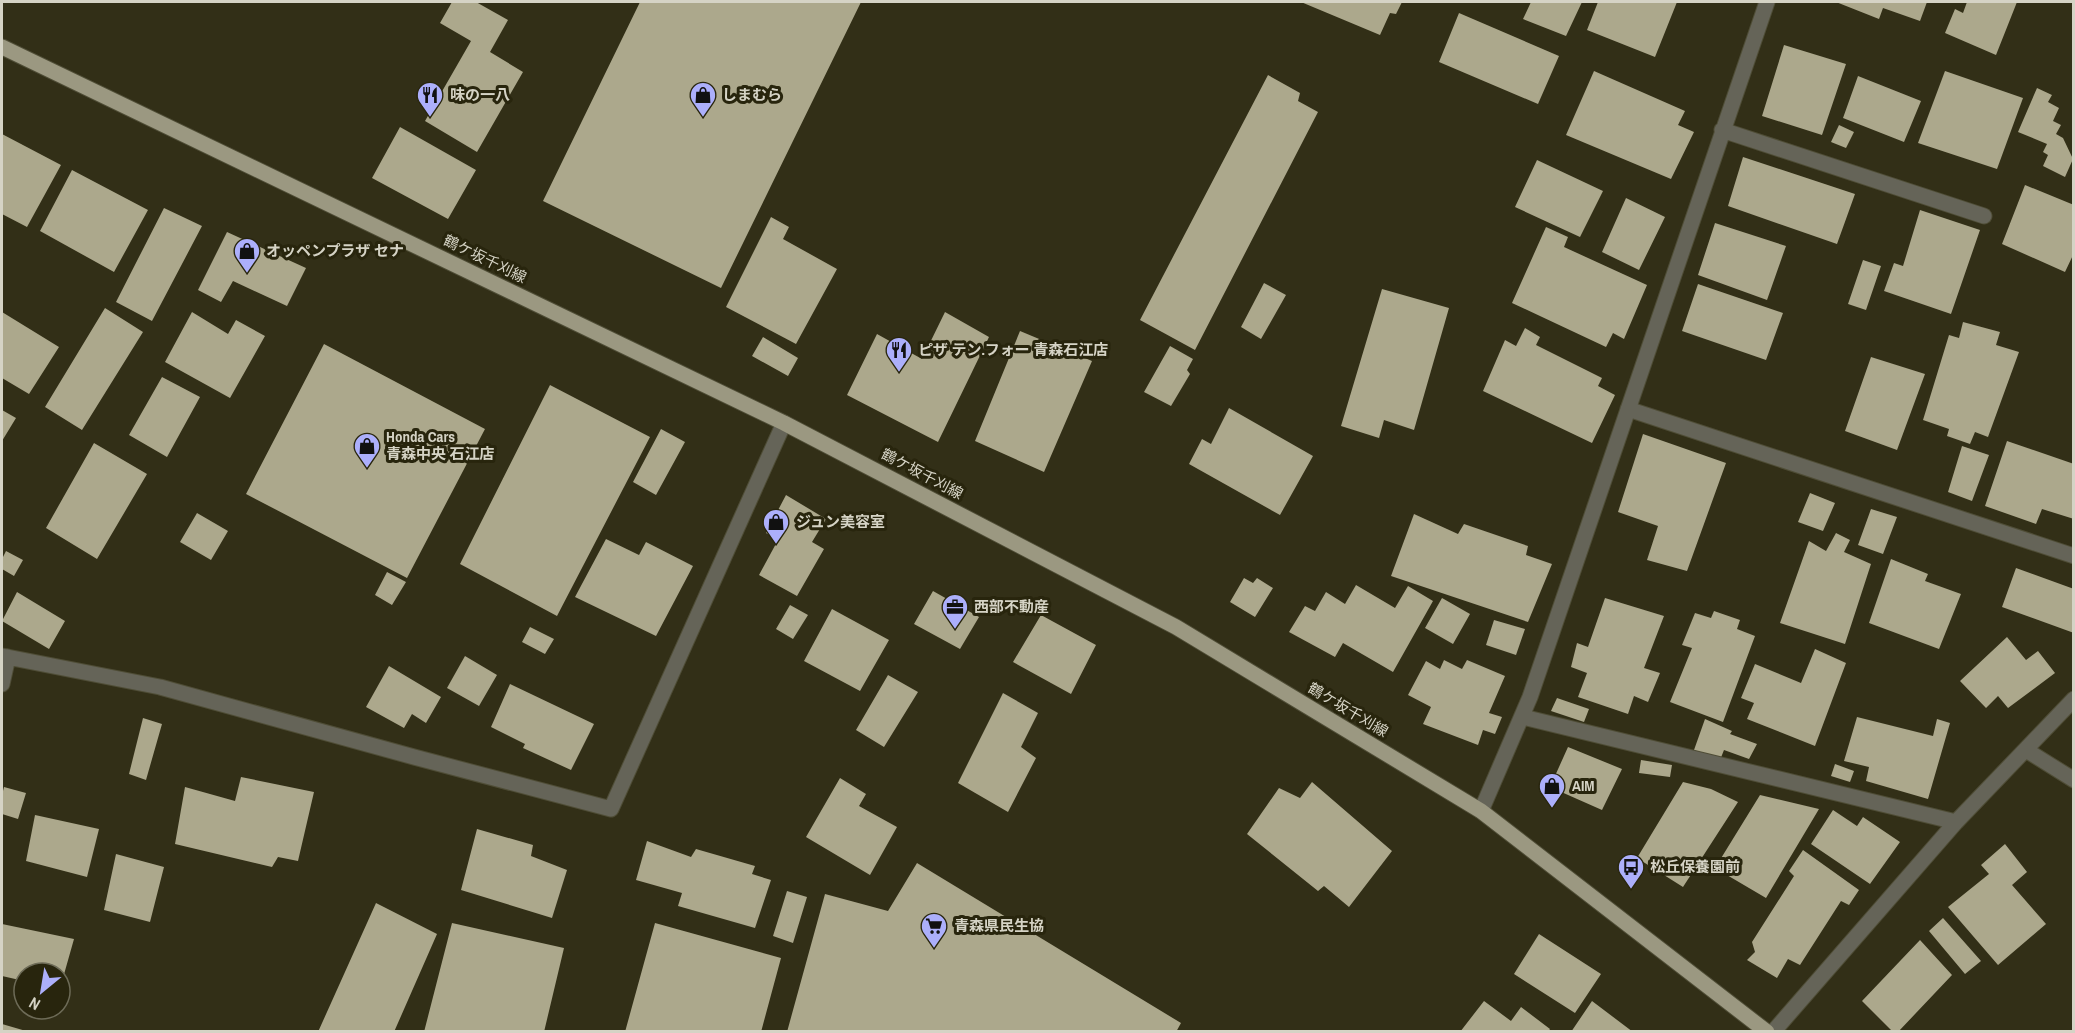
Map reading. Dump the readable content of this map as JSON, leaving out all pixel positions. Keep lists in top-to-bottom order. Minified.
{"streets":{"main road":["鶴ケ坂千刈線"]},"places":{"restaurant":["味の一八","ピザ テン.フォー 青森石江店"],"shop":["しまむら","オッペンプラザ セナ","Honda Cars 青森中央 石江店","ジュン美容室","AIM"],"office":["西部不動産"],"bus stop":["松丘保養園前"],"supermarket":["青森県民生協"]},"north":"bottom left"}
